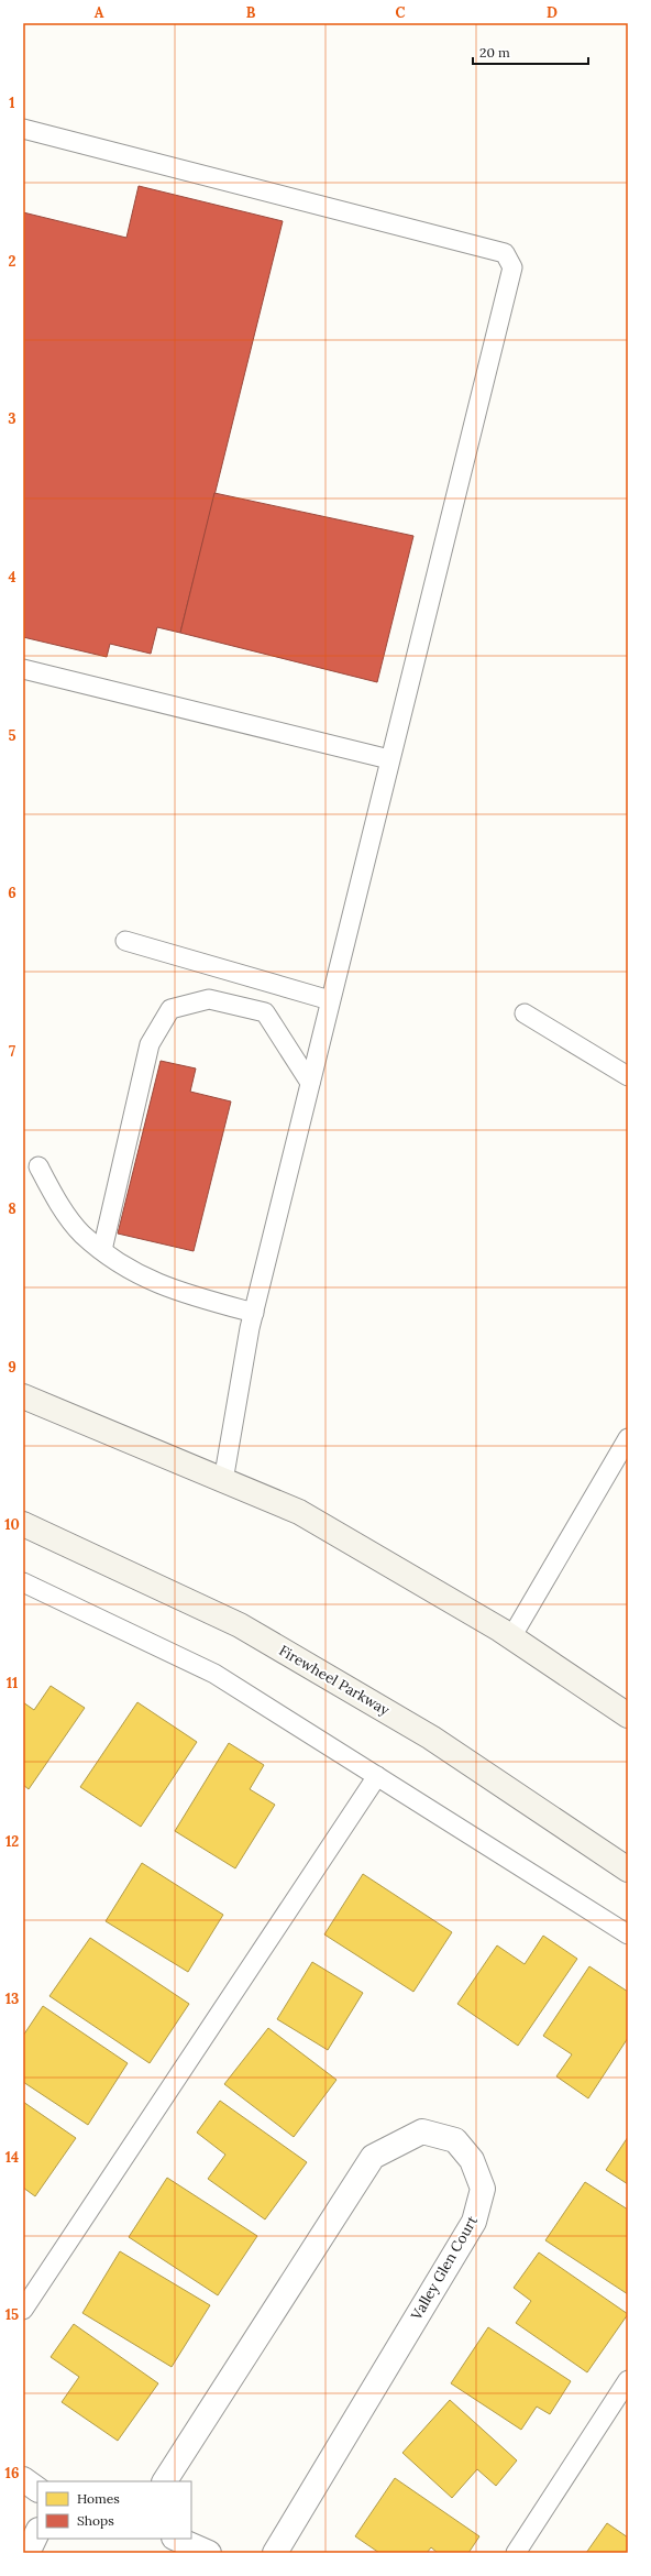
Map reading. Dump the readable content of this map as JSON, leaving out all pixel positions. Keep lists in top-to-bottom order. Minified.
{"streets":{"main road":["Firewheel Parkway"],"street":["Valley Glen Court"]},"legend":["Homes","Shops"],"scale_bar":"20 m","grid":{"columns":["A","B","C","D"],"rows":["1","2","3","4","5","6","7","8","9","10","11","12","13","14","15","16"]}}
